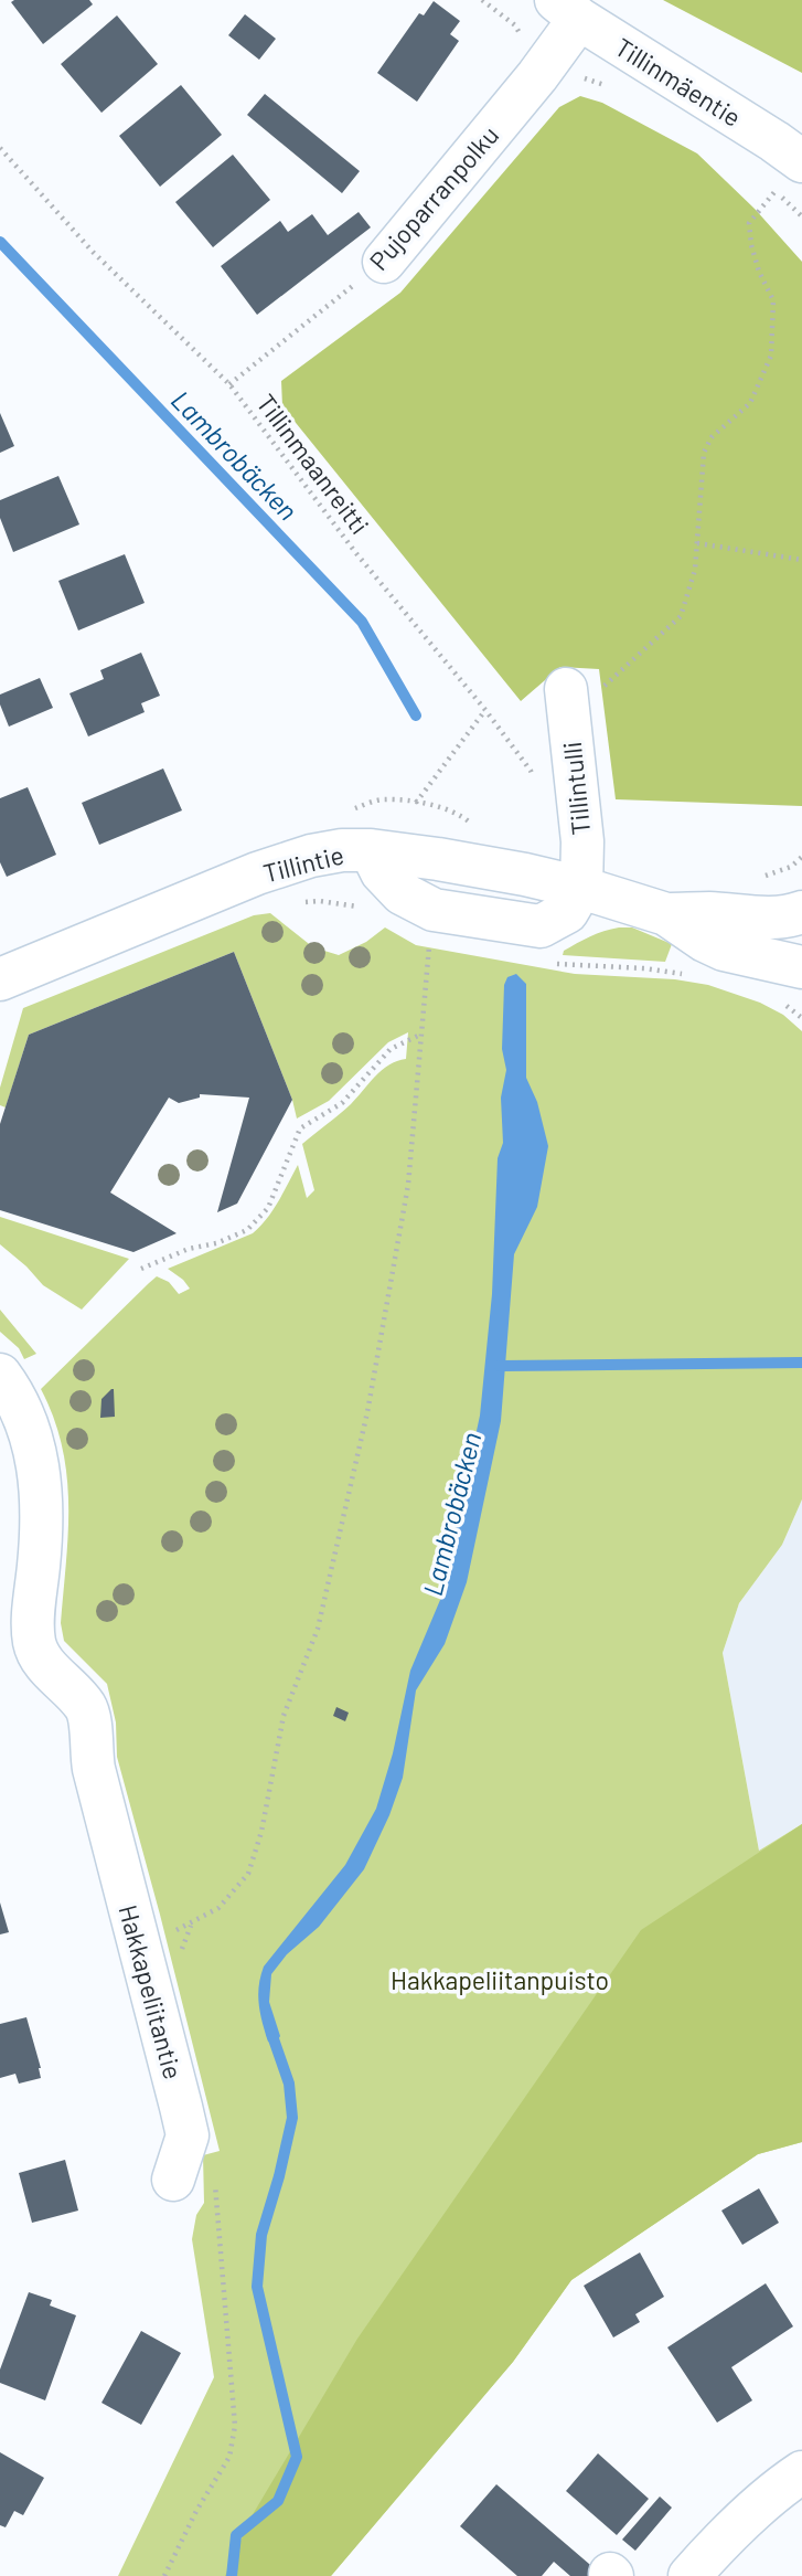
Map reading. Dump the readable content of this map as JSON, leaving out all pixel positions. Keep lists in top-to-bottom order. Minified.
{"streets":{"street":["Tillinmäentie","Pujoparranpolku","Tillintulli","Tillintie","Hakkapeliitantie"],"path":["Tillinmaanreitti"]},"crossings":[["Tillinmäentie","Pujoparranpolku"],["Pujoparranpolku","Tillinmaanreitti"],["Tillintulli","Tillintie"]],"water":["Lambrobäcken"],"parks":["Hakkapeliitanpuisto"]}
